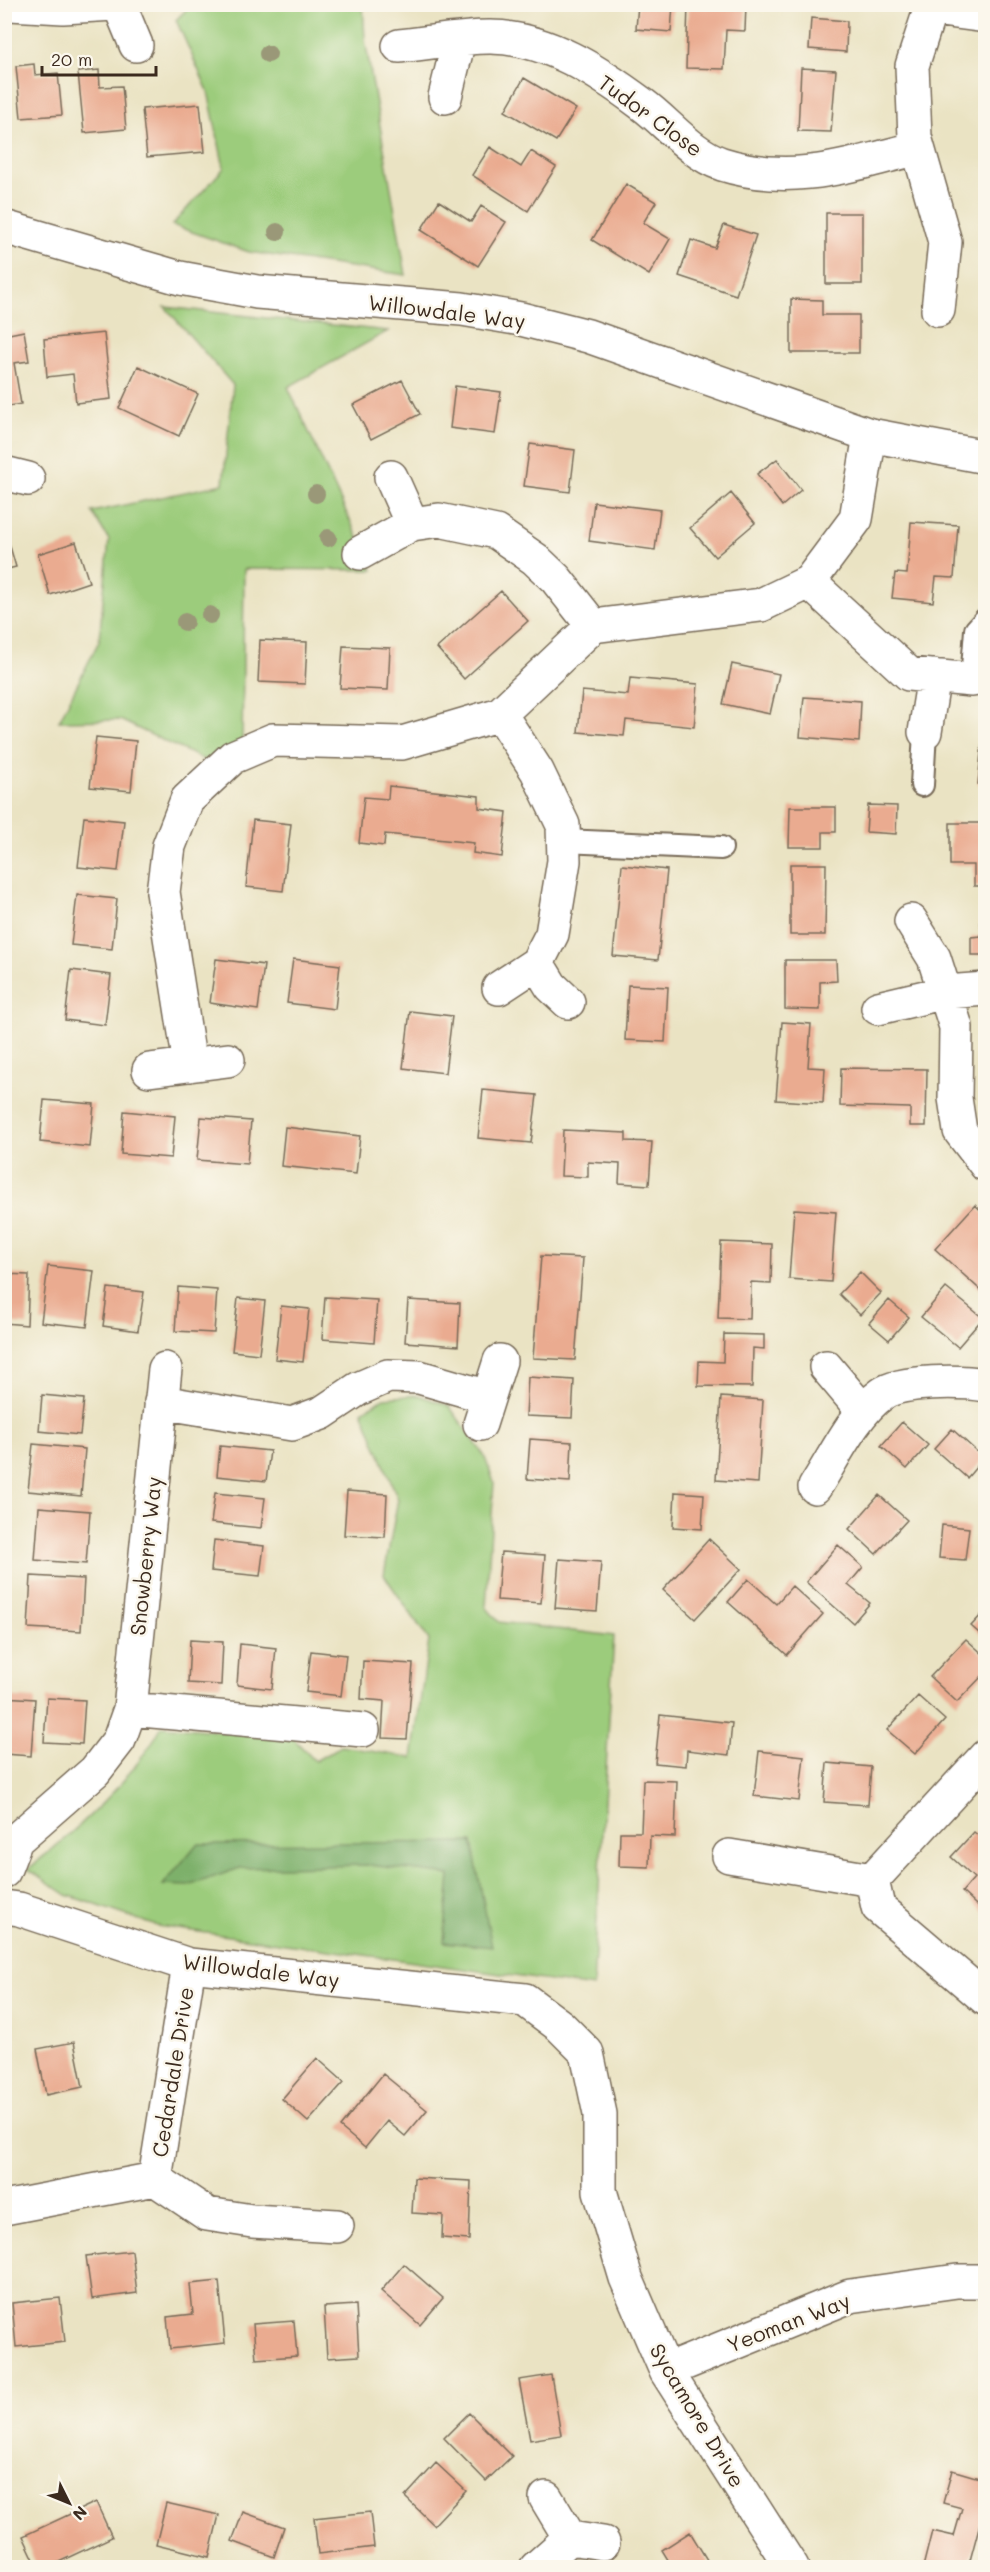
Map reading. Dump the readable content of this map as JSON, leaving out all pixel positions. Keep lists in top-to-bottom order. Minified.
{"streets":{"street":["Tudor Close","Willowdale Way","Snowberry Way","Cedardale Drive","Yeoman Way","Sycamore Drive"]},"crossings":[["Willowdale Way","Cedardale Drive"],["Willowdale Way","Sycamore Drive"],["Yeoman Way","Sycamore Drive"]],"scale_bar":"20 m","north":"bottom right"}
